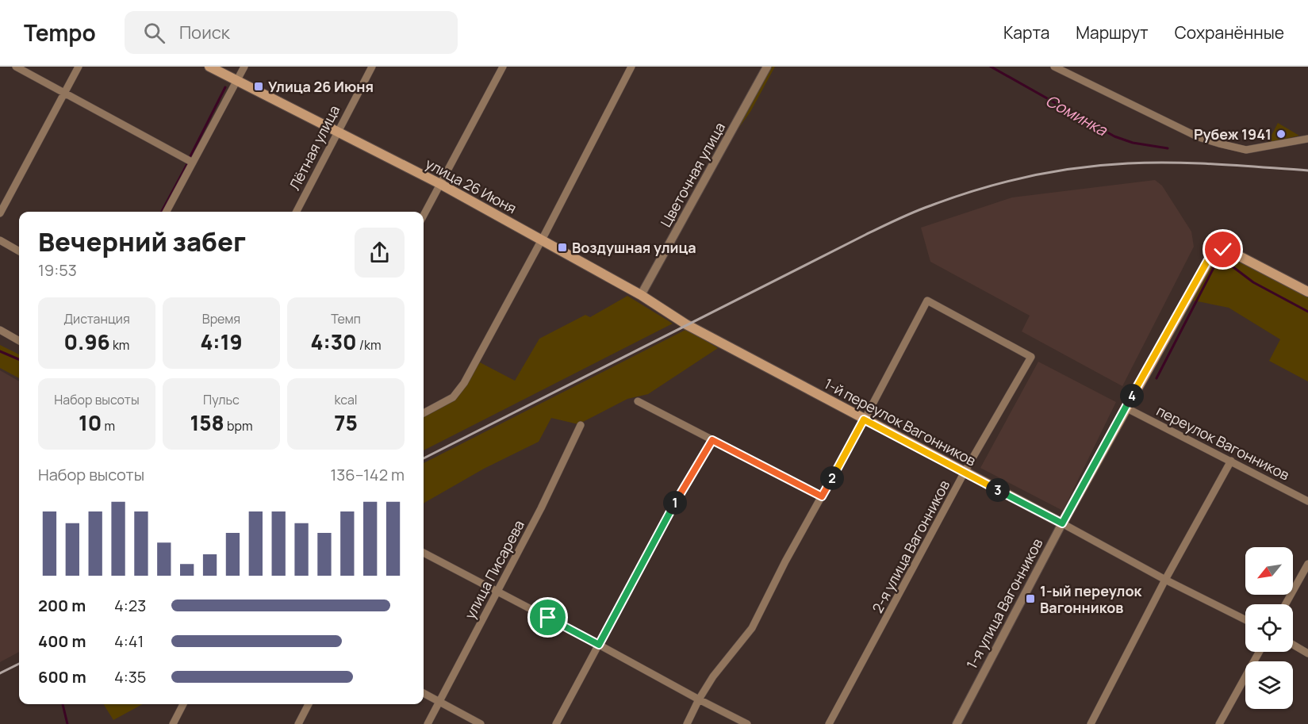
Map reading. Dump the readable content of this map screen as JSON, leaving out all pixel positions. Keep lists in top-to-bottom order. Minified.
{"streets":{"main road":["улица 26 Июня","1-й переулок Вагонников","1-я улица Вагонников"],"street":["Лётная улица","Цветочная улица","переулок Вагонников","2-я улица Вагонников","улица Писарева"]},"crossings":[["Лётная улица","улица 26 Июня"],["Цветочная улица","улица 26 Июня"],["улица 26 Июня","1-й переулок Вагонников"],["1-й переулок Вагонников","2-я улица Вагонников"],["1-й переулок Вагонников","1-я улица Вагонников"],["переулок Вагонников","1-я улица Вагонников"]],"water":["Соминка"],"places":{"transit":["Улица 26 Июня","Воздушная улица","1-ый переулок Вагонников"],"other":["Рубеж 1941"]},"north":"bottom left","page":{"header":"Tempo","search":"Поиск","nav":["Карта","Маршрут","Сохранённые"],"heading":["Вечерний забег","19:53"],"stats":[["Дистанция","0.96 km"],["Время","4:19"],["Темп","4:30 /km"],["Набор высоты","10 m"],["Пульс","158 bpm"],["kcal","75"]],"pins":["4","2","3","1"],"chart":["Набор высоты","136–142 m"],"list":[{"name":"200 m","note":"4:23"},{"name":"400 m","note":"4:41"},{"name":"600 m","note":"4:35"}]}}
